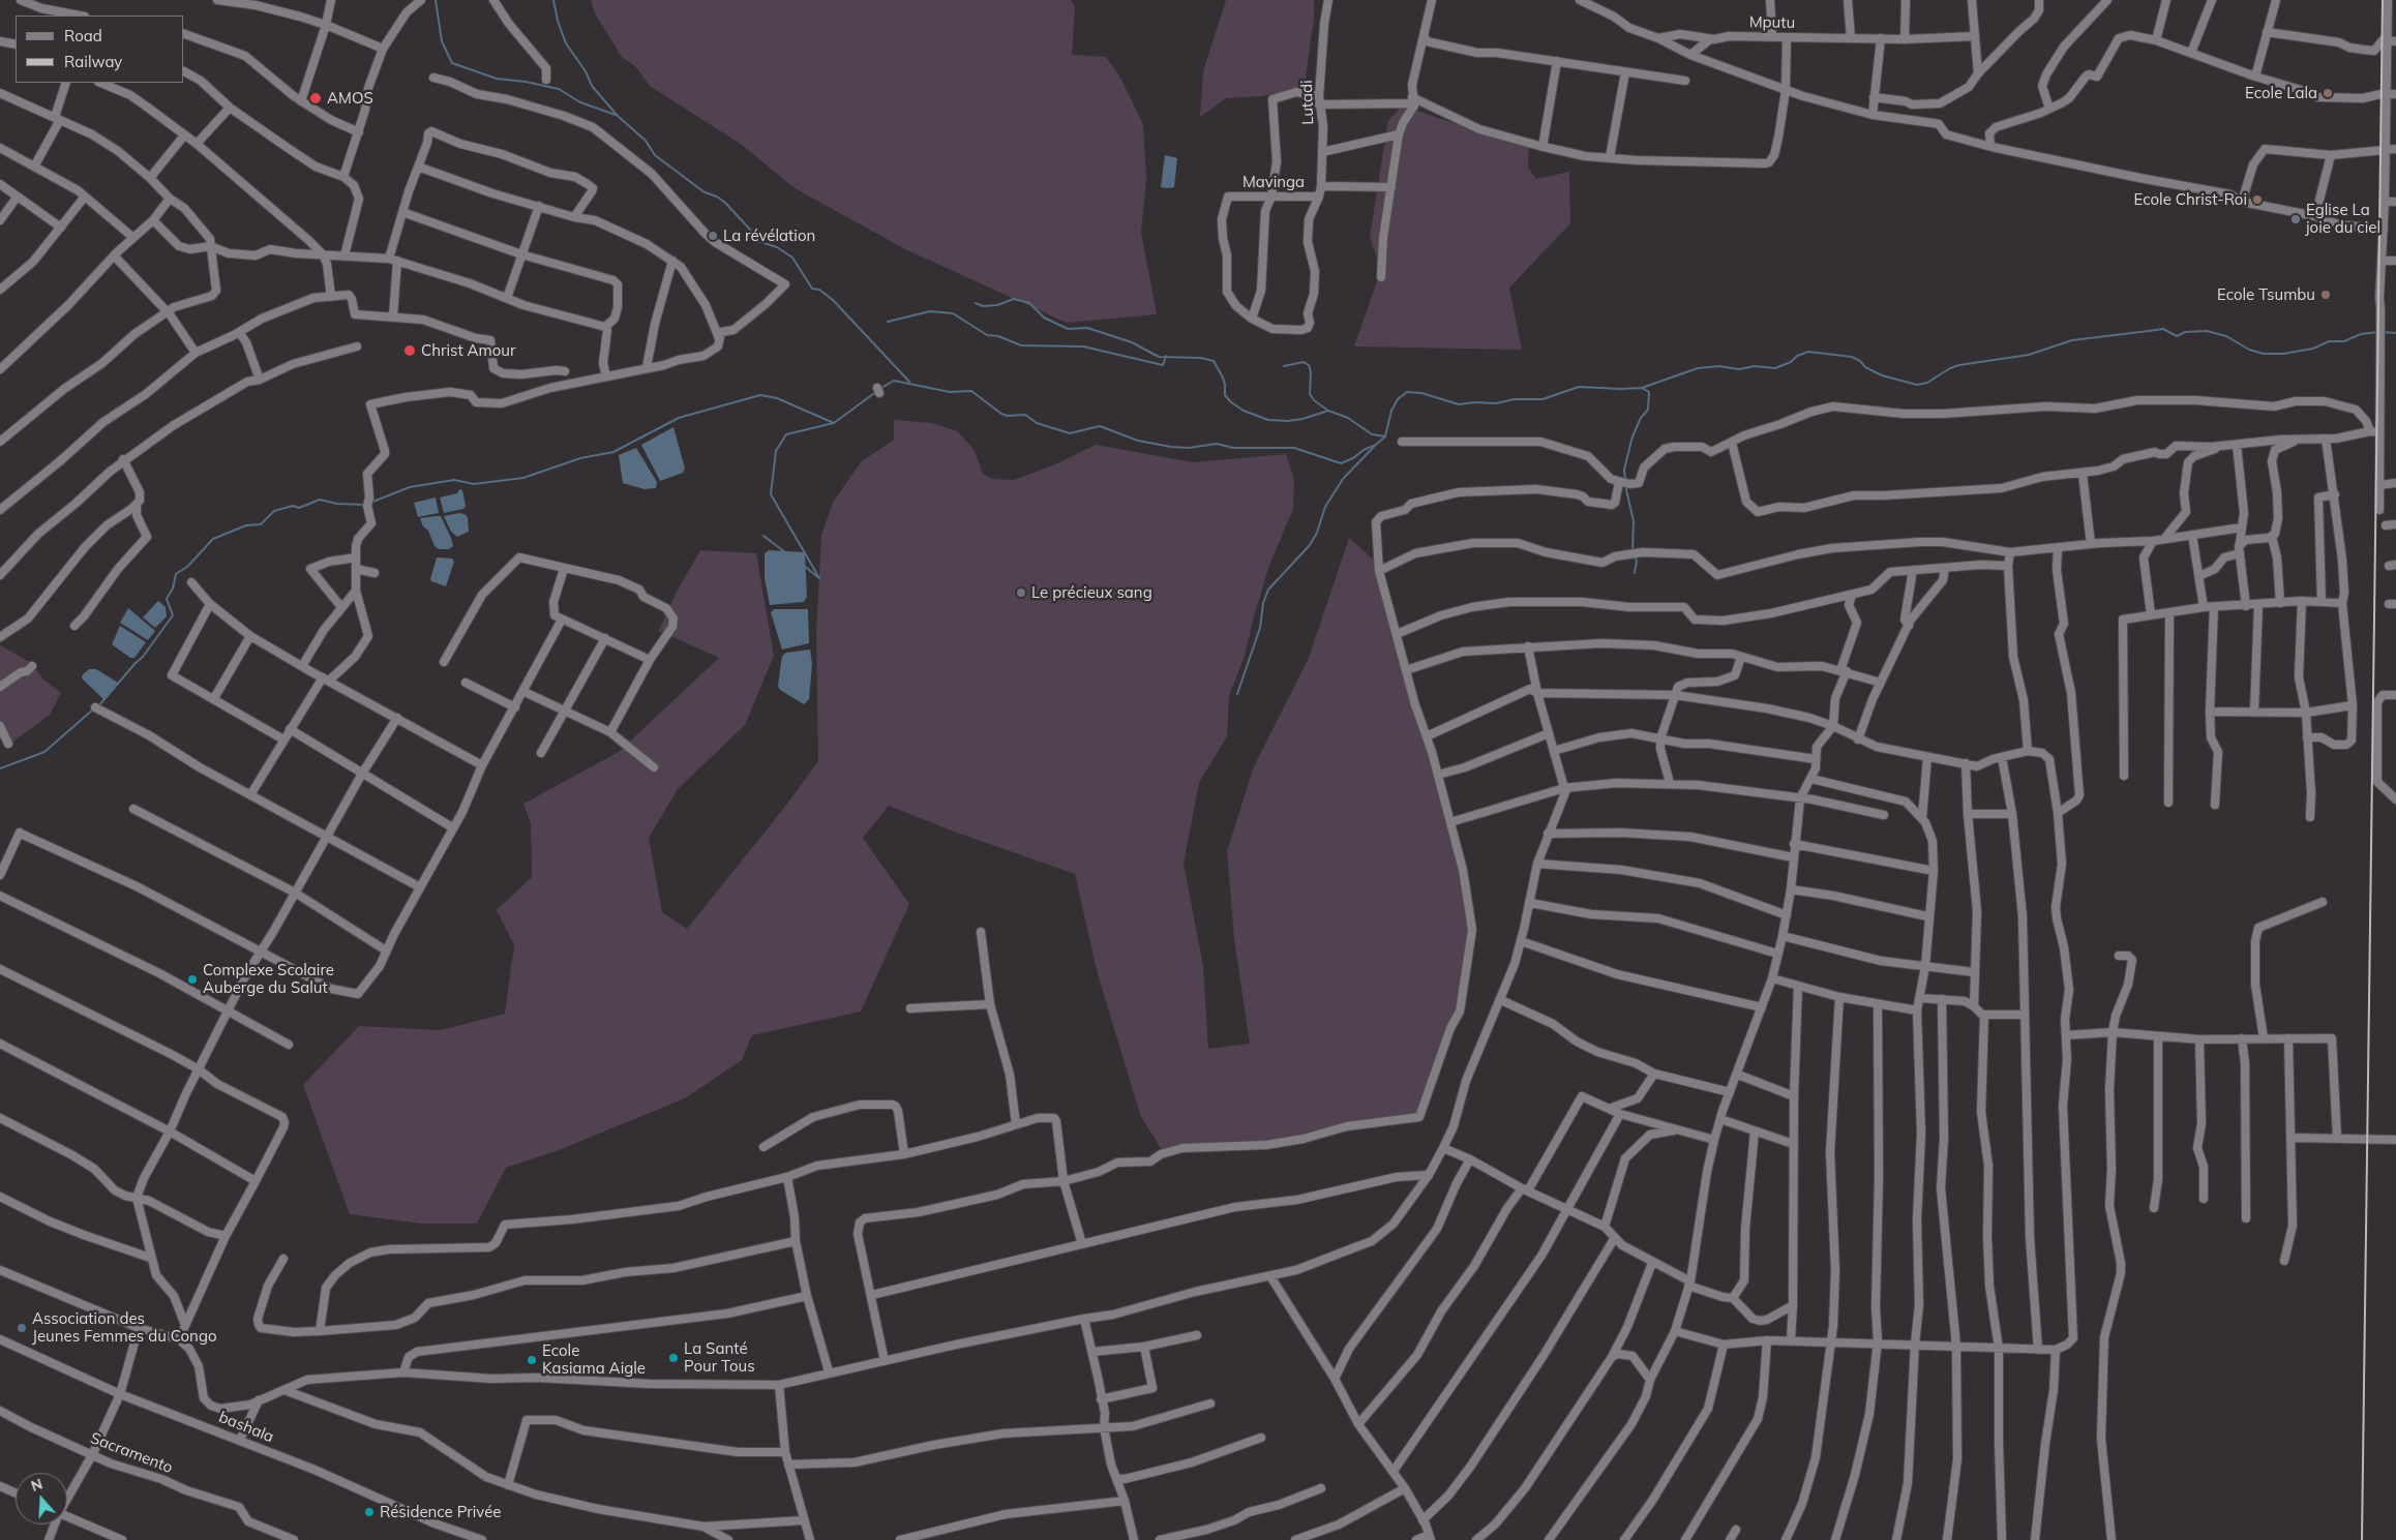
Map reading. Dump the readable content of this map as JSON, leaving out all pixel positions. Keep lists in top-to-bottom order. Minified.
{"streets":{"street":["Mputu","Lutadi","Mavinga","bashala","Sacramento"]},"crossings":[["Lutadi","Mavinga"]],"places":["Ecole Lala","AMOS","Ecole Christ-Roi","Eglise La joie du ciel","La révélation","Ecole Tsumbu","Christ Amour","Le précieux sang","Complexe Scolaire Auberge du Salut","Association des Jeunes Femmes du Congo","La Santé Pour Tous","Ecole Kasiama Aigle","Résidence Privée"],"legend":["Road","Railway"],"north":"top"}
